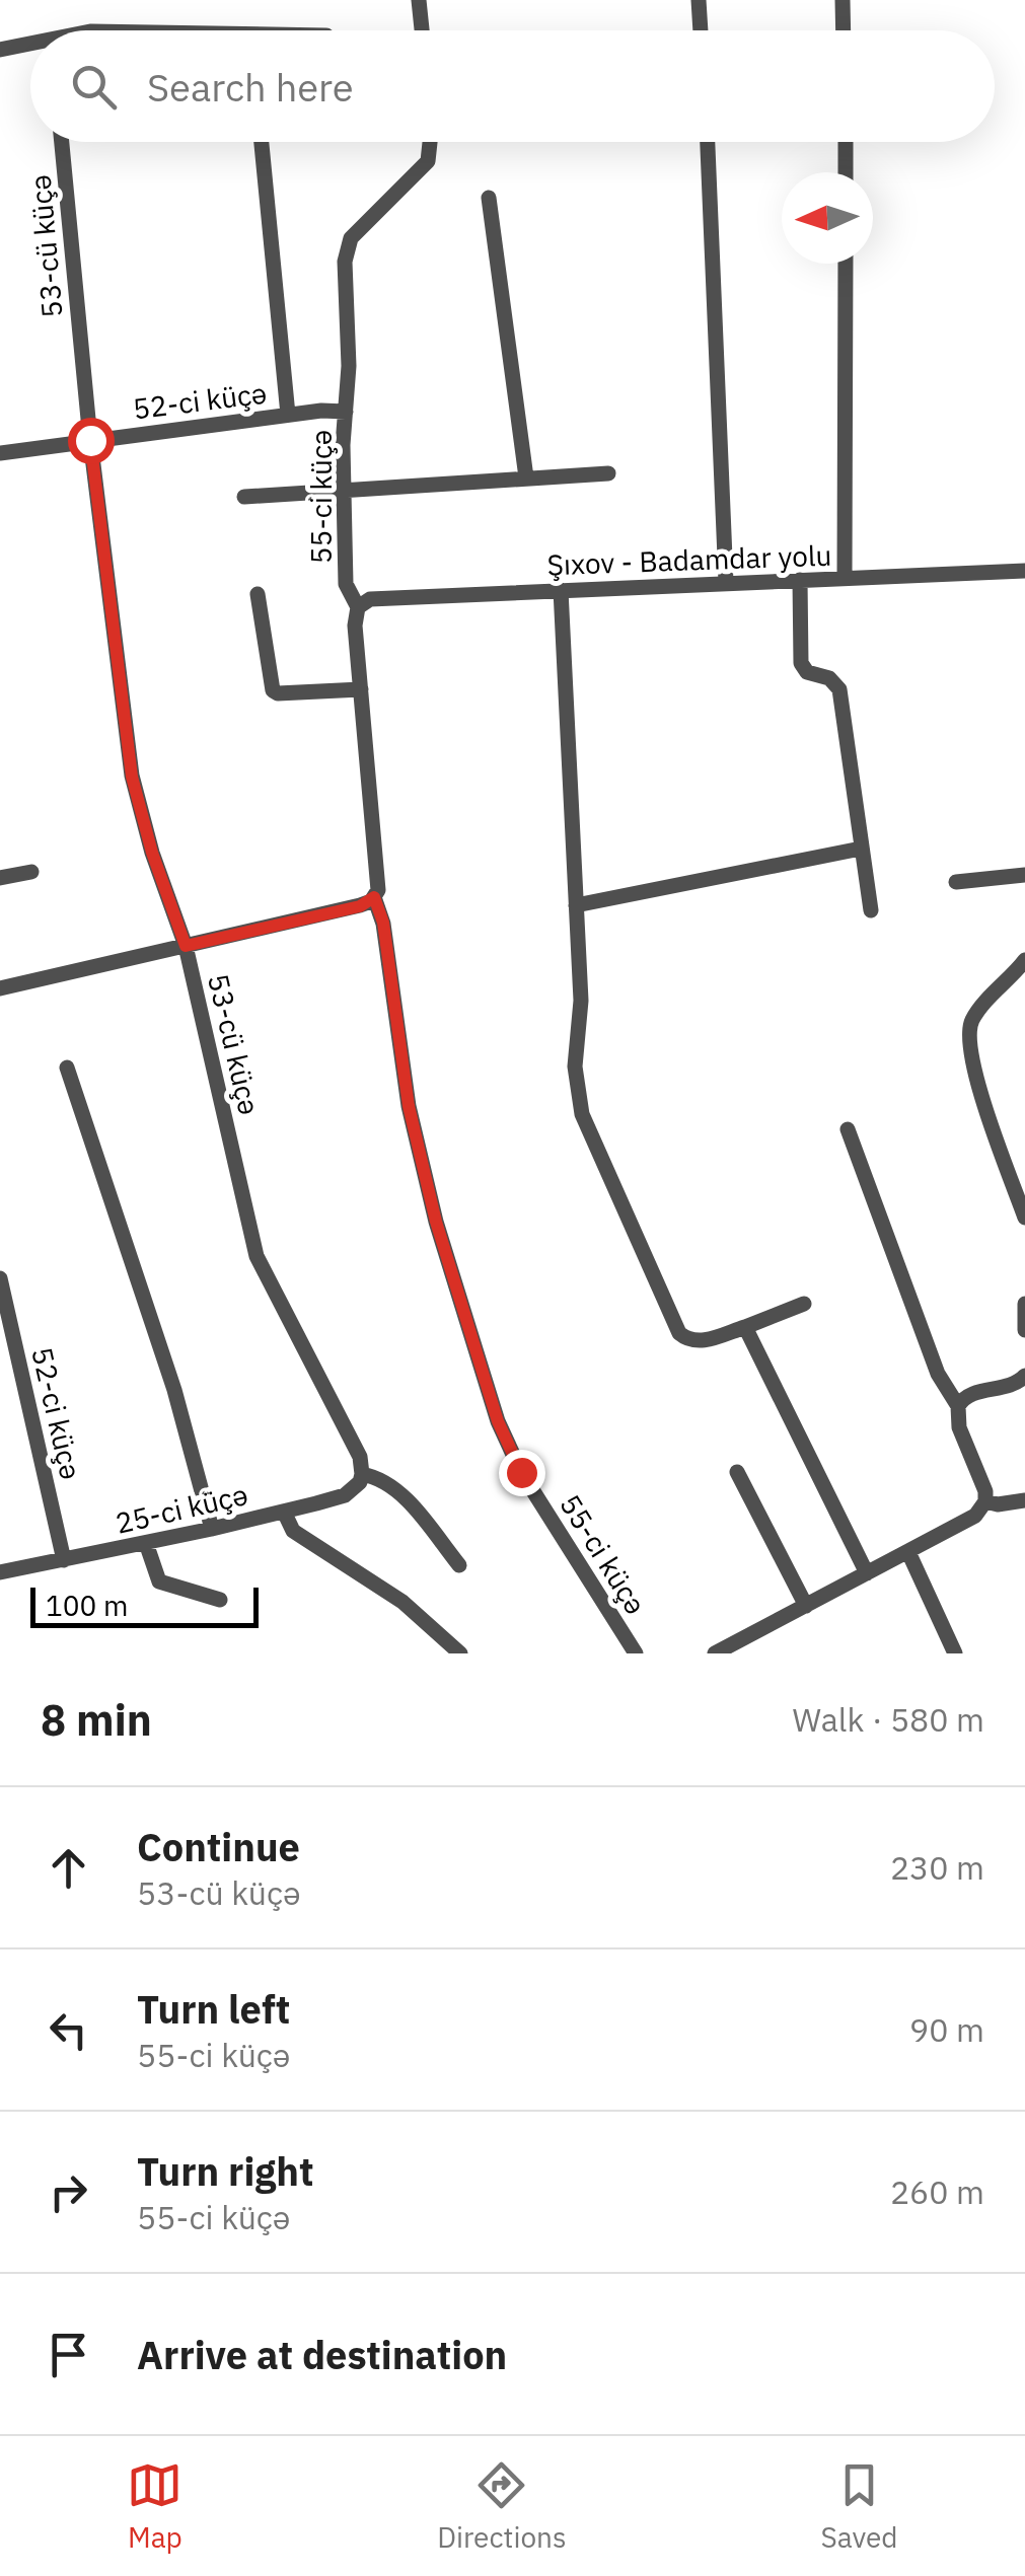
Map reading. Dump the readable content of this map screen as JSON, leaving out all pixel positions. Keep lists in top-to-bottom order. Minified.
{"streets":{"street":["53-cü küçə","52-ci küçə","55-ci küçə","Şıxov - Badamdar yolu","25-ci küçə"]},"crossings":[["53-cü küçə","52-ci küçə"],["53-cü küçə","25-ci küçə"],["52-ci küçə","55-ci küçə"],["52-ci küçə","25-ci küçə"],["55-ci küçə","Şıxov - Badamdar yolu"]],"scale_bar":"100 m","north":"left","page":{"search":"Search here","scale":"100 m","heading":["8 min","Walk · 580 m"],"list":[["Continue","53-cü küçə","230 m"],["Turn left","55-ci küçə","90 m"],["Turn right","55-ci küçə","260 m"],"Arrive at destination"],"nav":["Map","Directions","Saved"]}}
